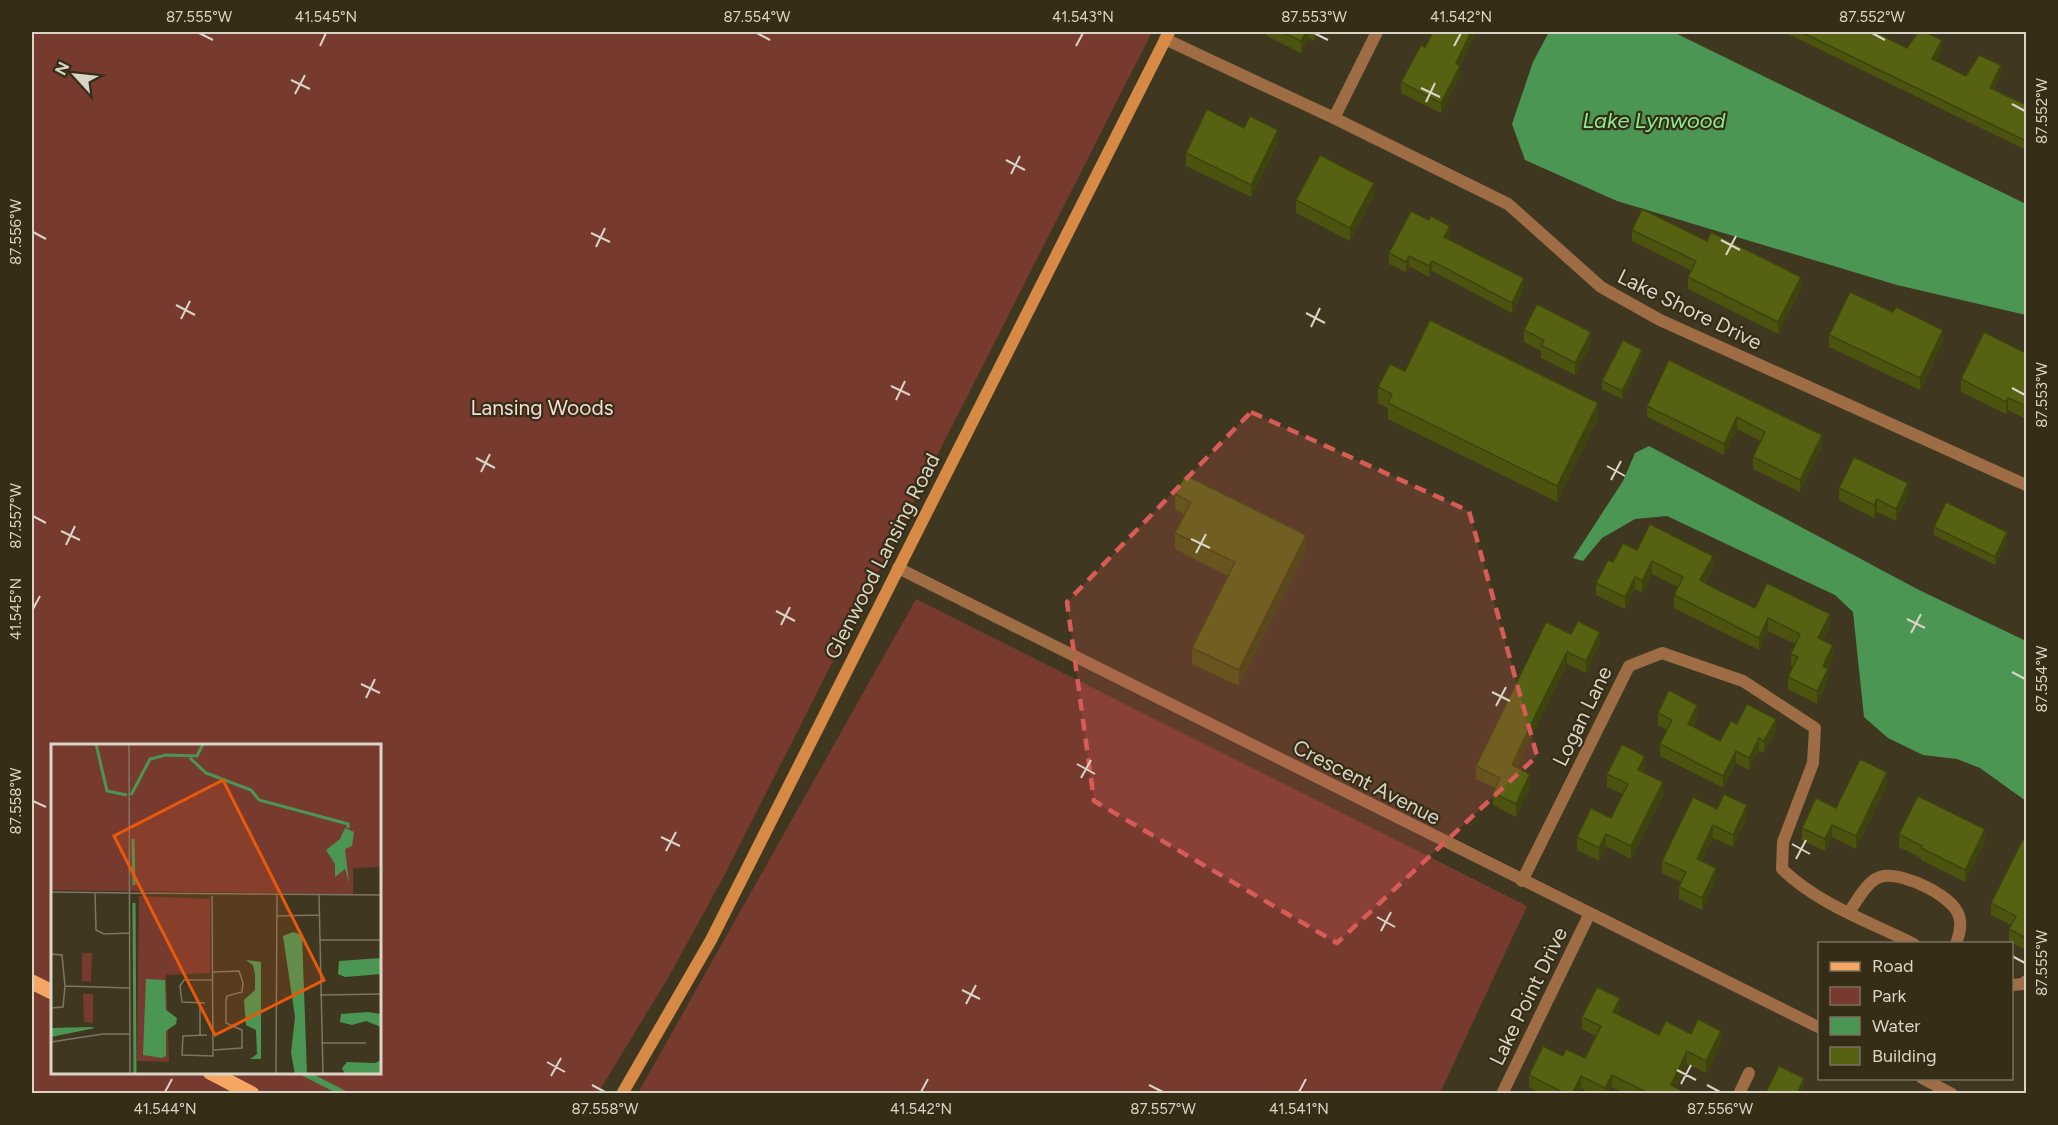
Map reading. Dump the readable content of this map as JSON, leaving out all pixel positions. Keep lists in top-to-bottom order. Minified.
{"streets":{"main road":["Glenwood Lansing Road"],"street":["Lake Shore Drive","Logan Lane","Crescent Avenue","Lake Point Drive"]},"crossings":[["Lake Shore Drive","Glenwood Lansing Road"],["Glenwood Lansing Road","Crescent Avenue"],["Logan Lane","Crescent Avenue"],["Crescent Avenue","Lake Point Drive"]],"water":["Lake Lynwood"],"parks":["Lansing Woods"],"legend":["Road","Park","Water","Building"],"north":"top left","coordinates":["87.555°W","41.545°N","87.554°W","41.543°N","87.553°W","41.542°N","87.552°W","87.556°W","87.557°W","87.558°W","41.544°N","41.541°N"]}
